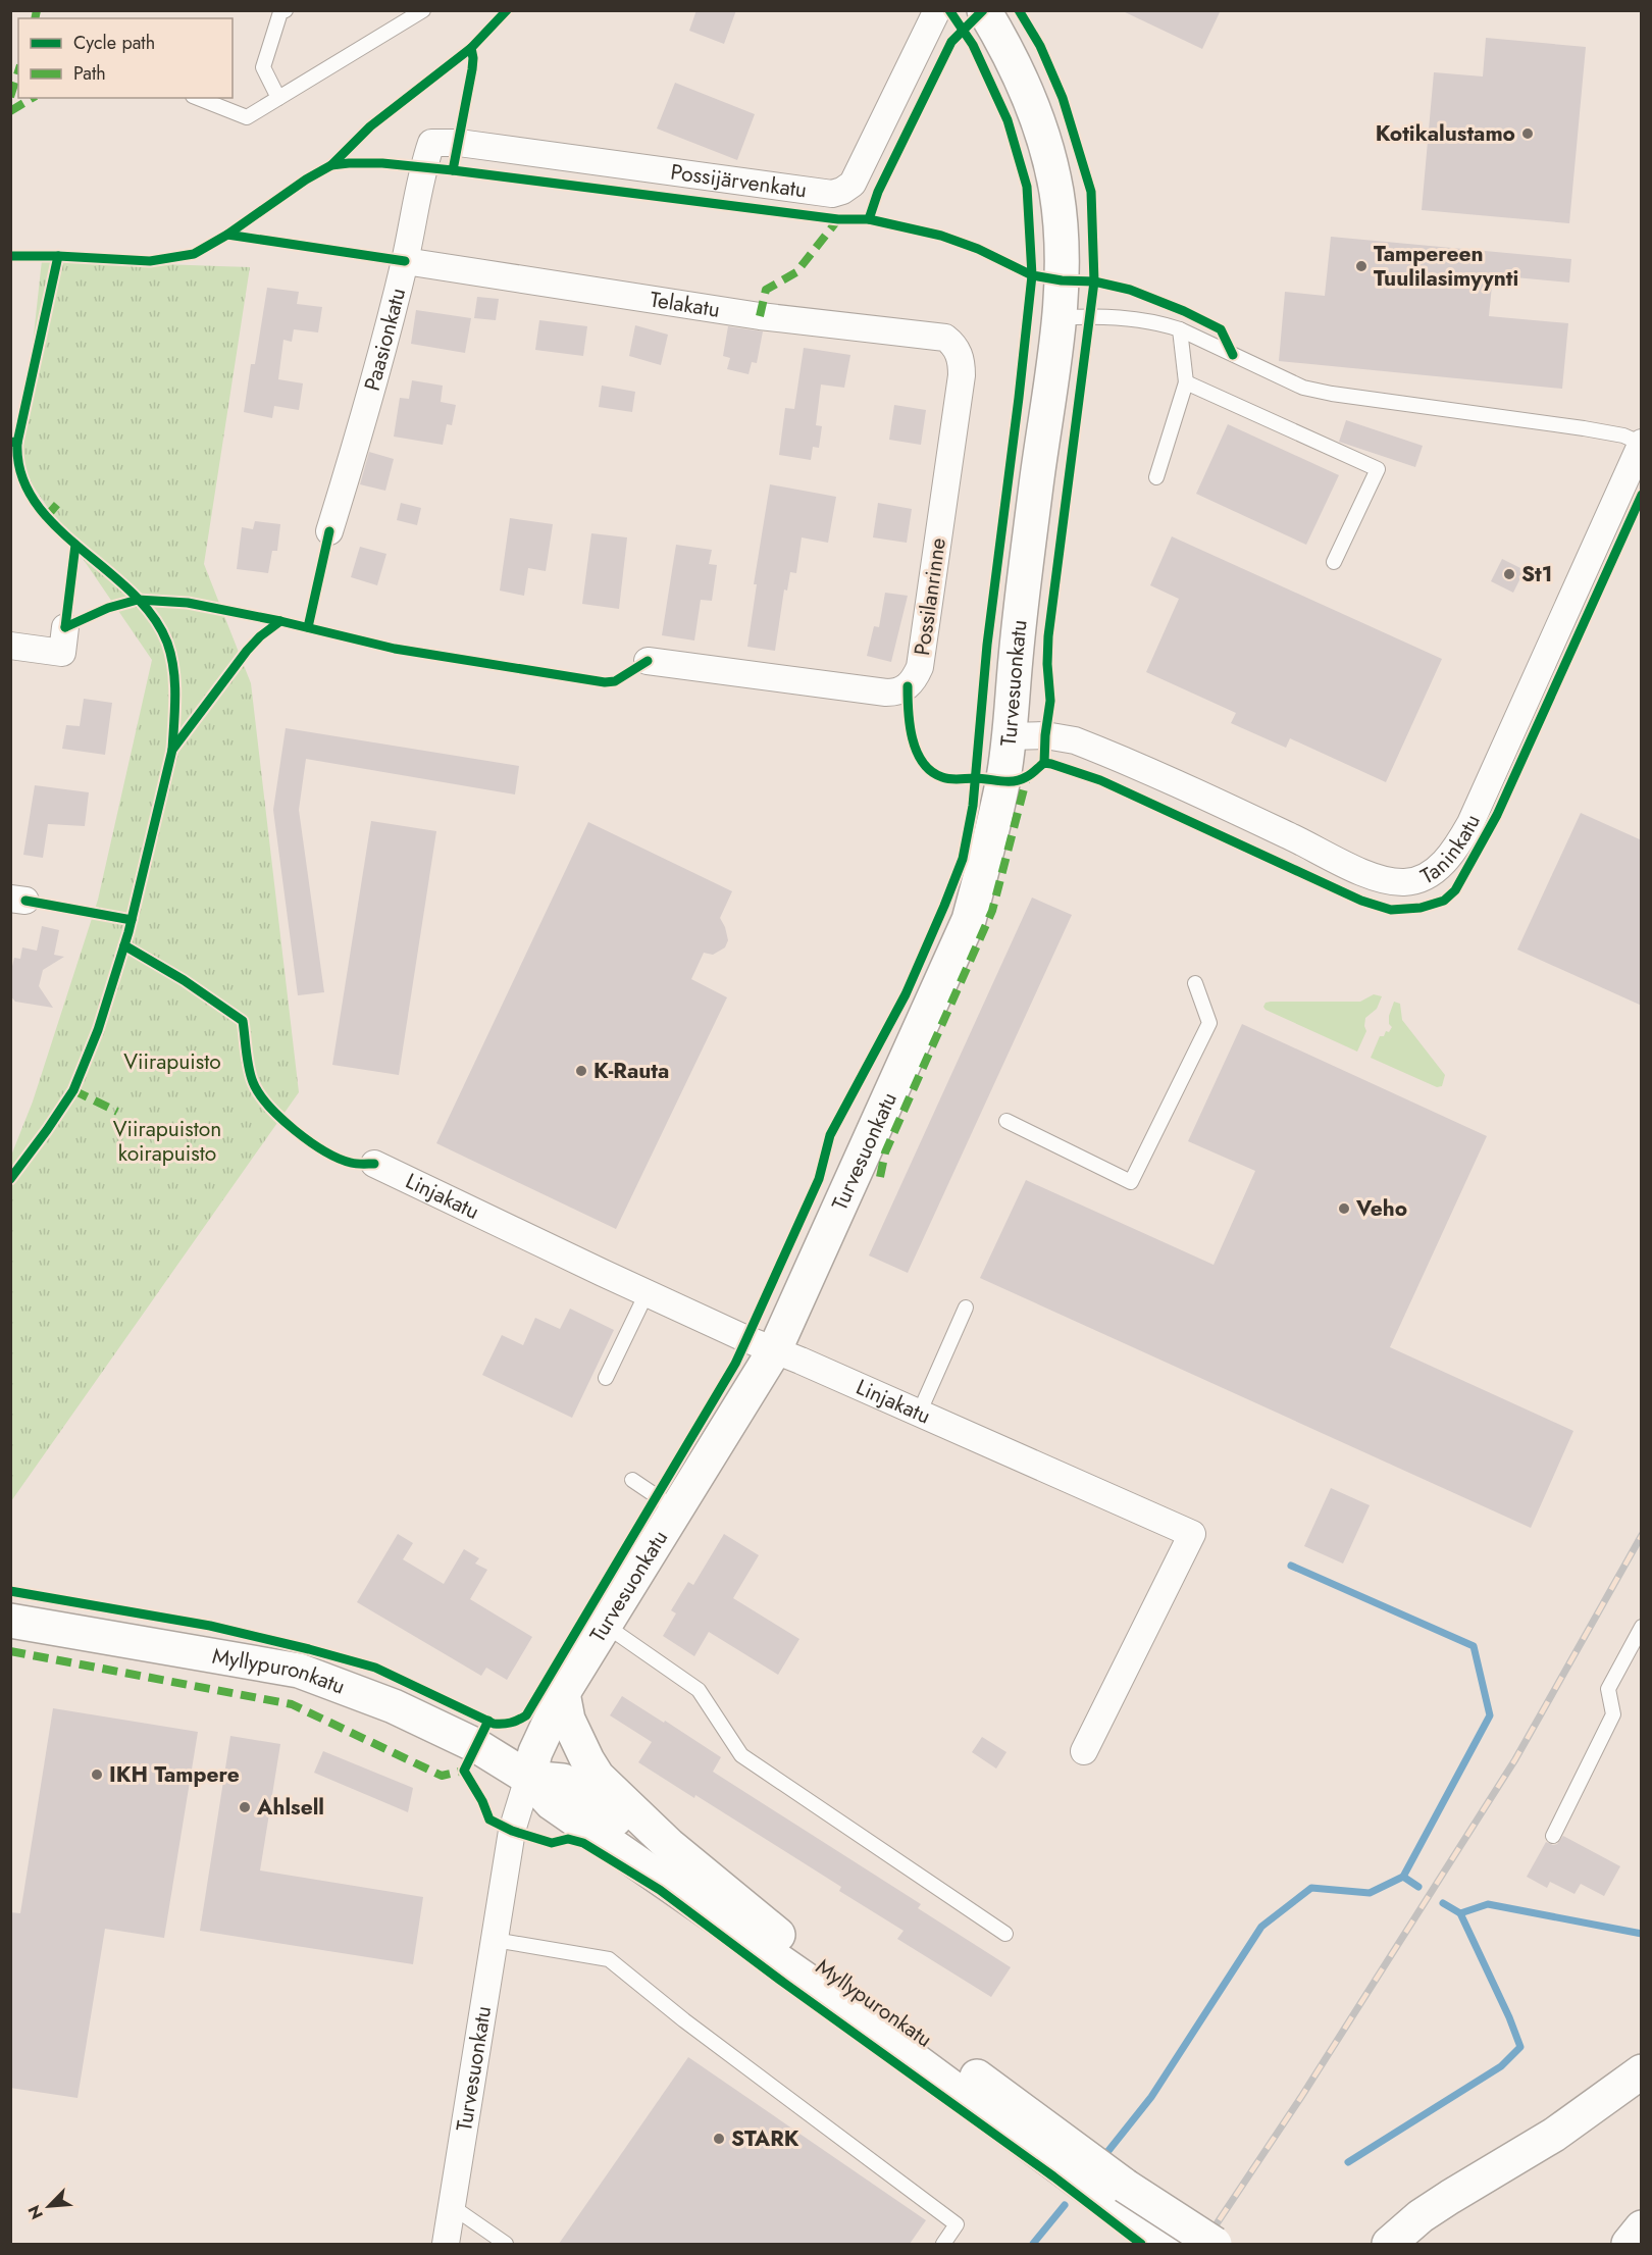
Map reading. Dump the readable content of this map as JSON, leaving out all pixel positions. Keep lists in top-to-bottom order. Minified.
{"streets":{"main road":["Turvesuonkatu","Myllypuronkatu"],"street":["Possijärvenkatu","Telakatu","Paasionkatu","Possilanrinne","Taninkatu","Linjakatu"]},"crossings":[["Possijärvenkatu","Paasionkatu"],["Telakatu","Paasionkatu"],["Telakatu","Possilanrinne"],["Turvesuonkatu","Taninkatu"],["Turvesuonkatu","Linjakatu"],["Turvesuonkatu","Myllypuronkatu"]],"parks":["Viirapuisto","Viirapuiston koirapuisto"],"places":["Kotikalustamo","Tampereen Tuulilasimyynti","St1","K-Rauta","Veho","IKH Tampere","Ahlsell","STARK"],"legend":["Cycle path","Path"],"north":"bottom left"}
